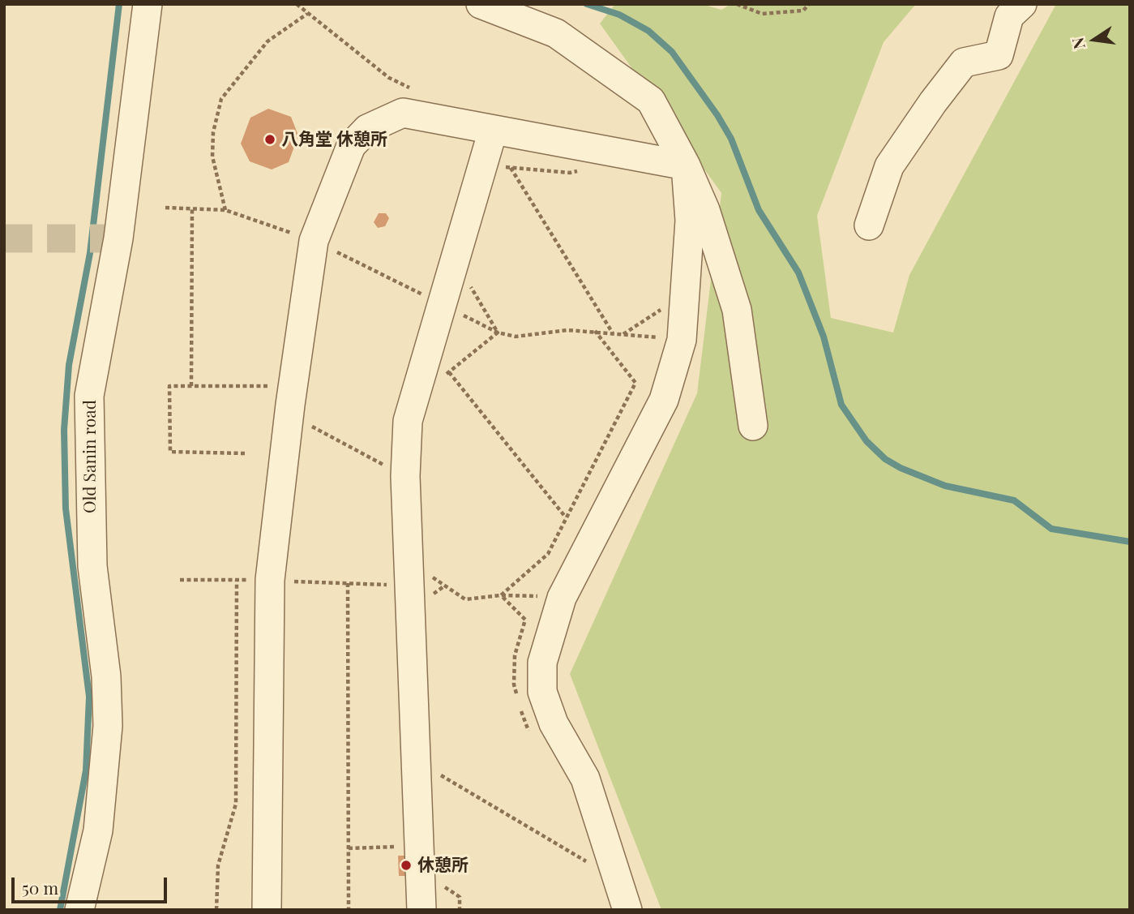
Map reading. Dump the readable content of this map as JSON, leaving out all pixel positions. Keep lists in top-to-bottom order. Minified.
{"streets":{"street":["Old Sanin road"]},"places":["八角堂 休憩所","休憩所"],"scale_bar":"50 m","north":"left"}
